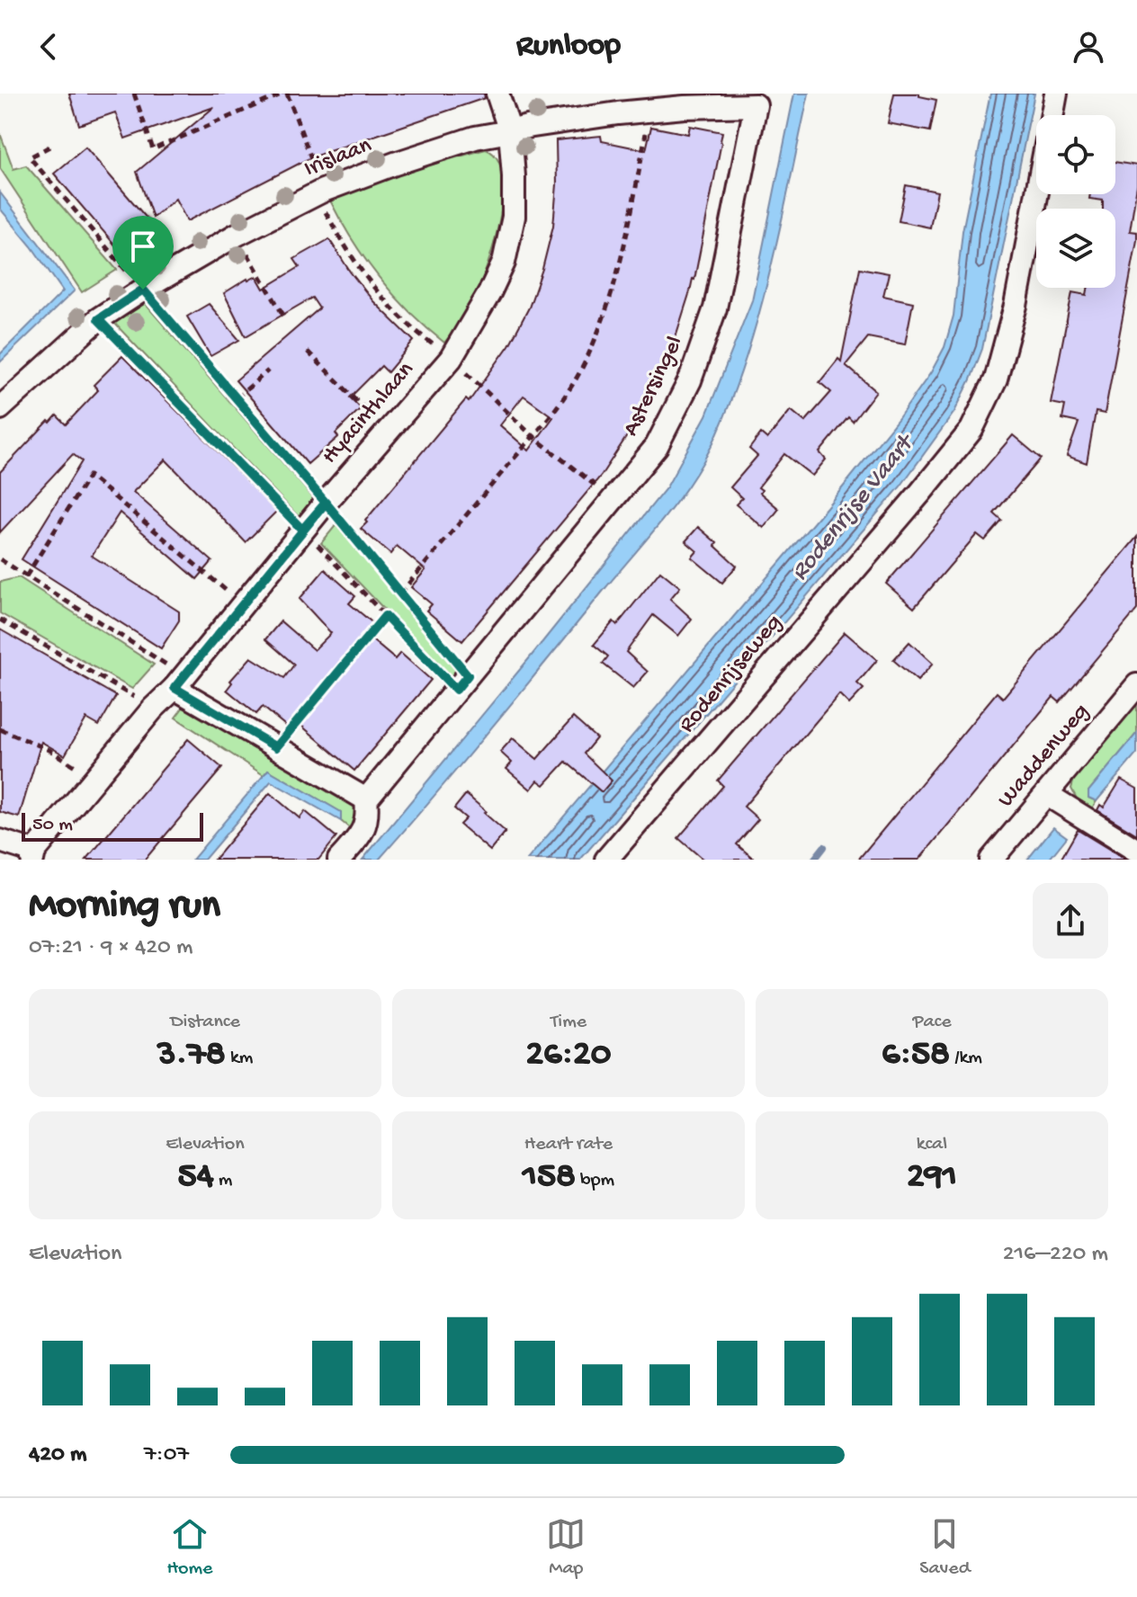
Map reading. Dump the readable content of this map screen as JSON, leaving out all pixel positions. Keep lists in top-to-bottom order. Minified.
{"streets":{"street":["Irislaan","Astersingel","Hyacinthlaan","Rodenrijseweg","Waddenweg"]},"crossings":[["Irislaan","Astersingel"],["Irislaan","Hyacinthlaan"]],"water":["Rodenrijse Vaart"],"scale_bar":"50 m","page":{"header":"Runloop","scale":"50 m","heading":["Morning run","07:21 · 9 × 420 m"],"stats":[["Distance","3.78 km"],["Time","26:20"],["Pace","6:58 /km"],["Elevation","54 m"],["Heart rate","158 bpm"],["kcal","291"]],"chart":["Elevation","216–220 m"],"list":[{"name":"420 m","note":"7:07"}],"tabs":["Home","Map","Saved"]}}
